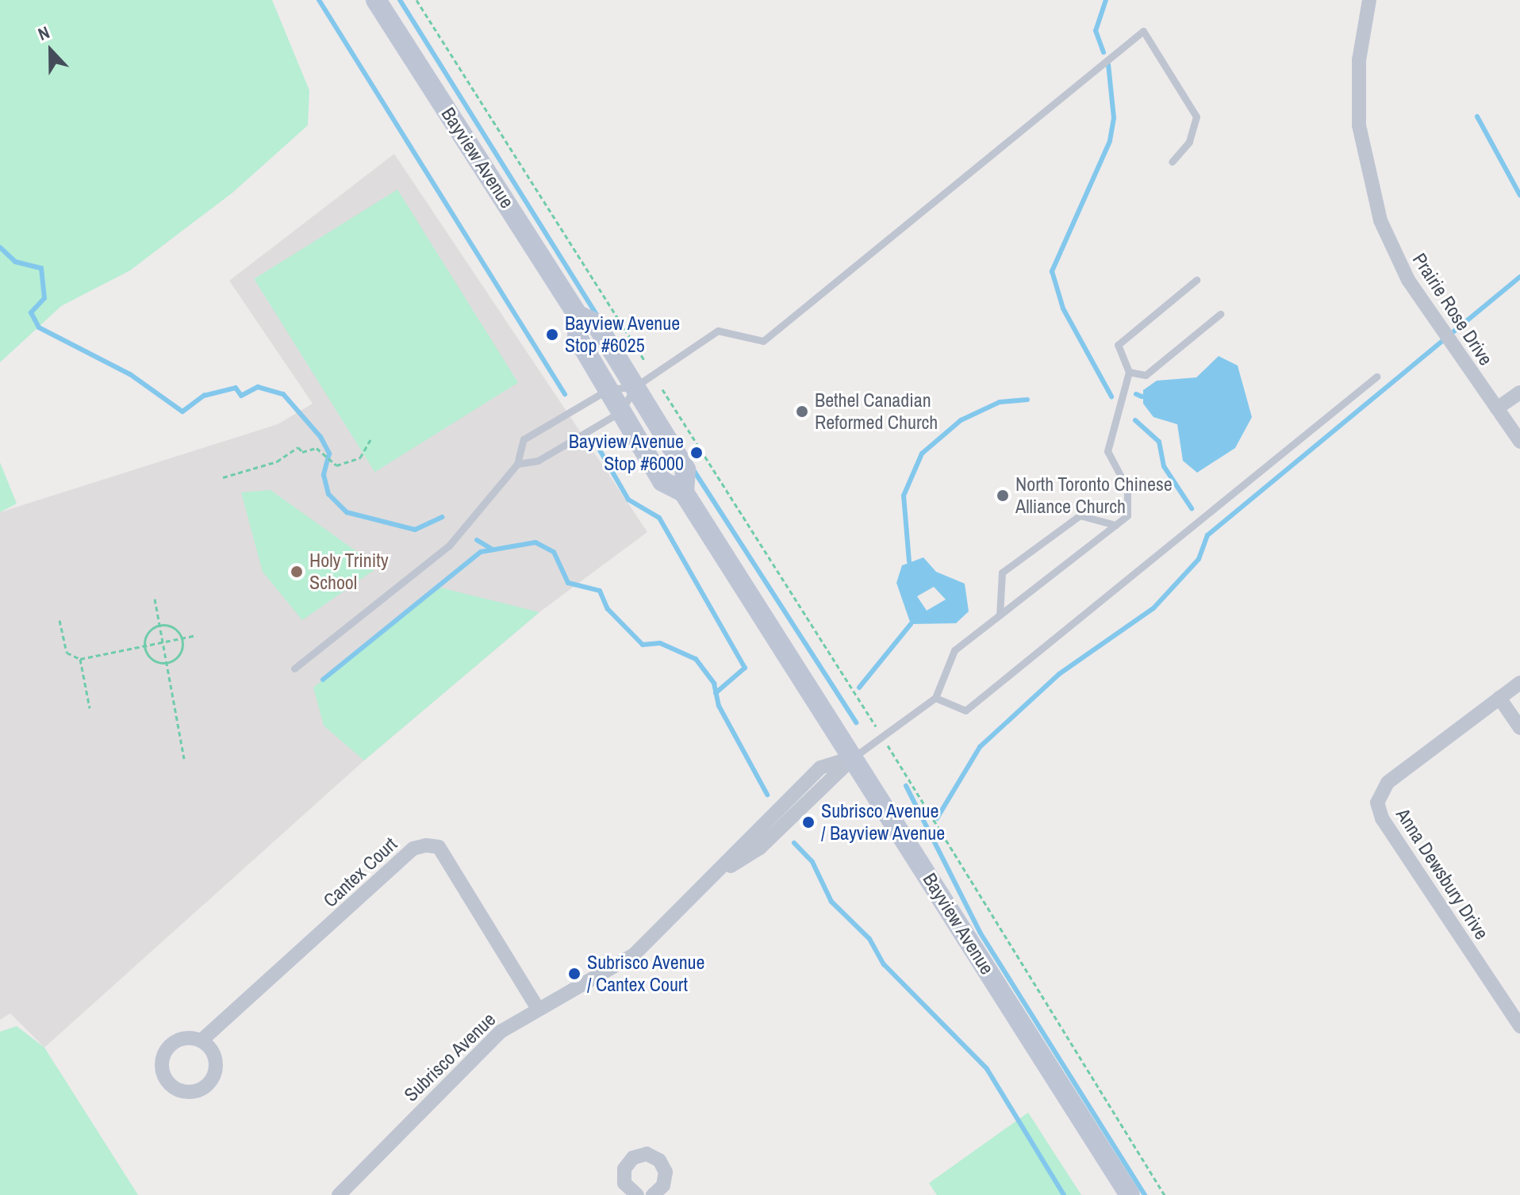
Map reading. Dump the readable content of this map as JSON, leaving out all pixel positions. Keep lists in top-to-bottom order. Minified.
{"streets":{"main road":["Bayview Avenue"],"street":["Prairie Rose Drive","Cantex Court","Anna Dewsbury Drive","Subrisco Avenue"]},"crossings":[["Bayview Avenue","Subrisco Avenue"],["Cantex Court","Subrisco Avenue"]],"places":["Bayview Avenue Stop #6025","Bethel Canadian Reformed Church","Bayview Avenue Stop #6000","North Toronto Chinese Alliance Church","Holy Trinity School","Subrisco Avenue / Bayview Avenue","Subrisco Avenue / Cantex Court"],"north":"top"}
